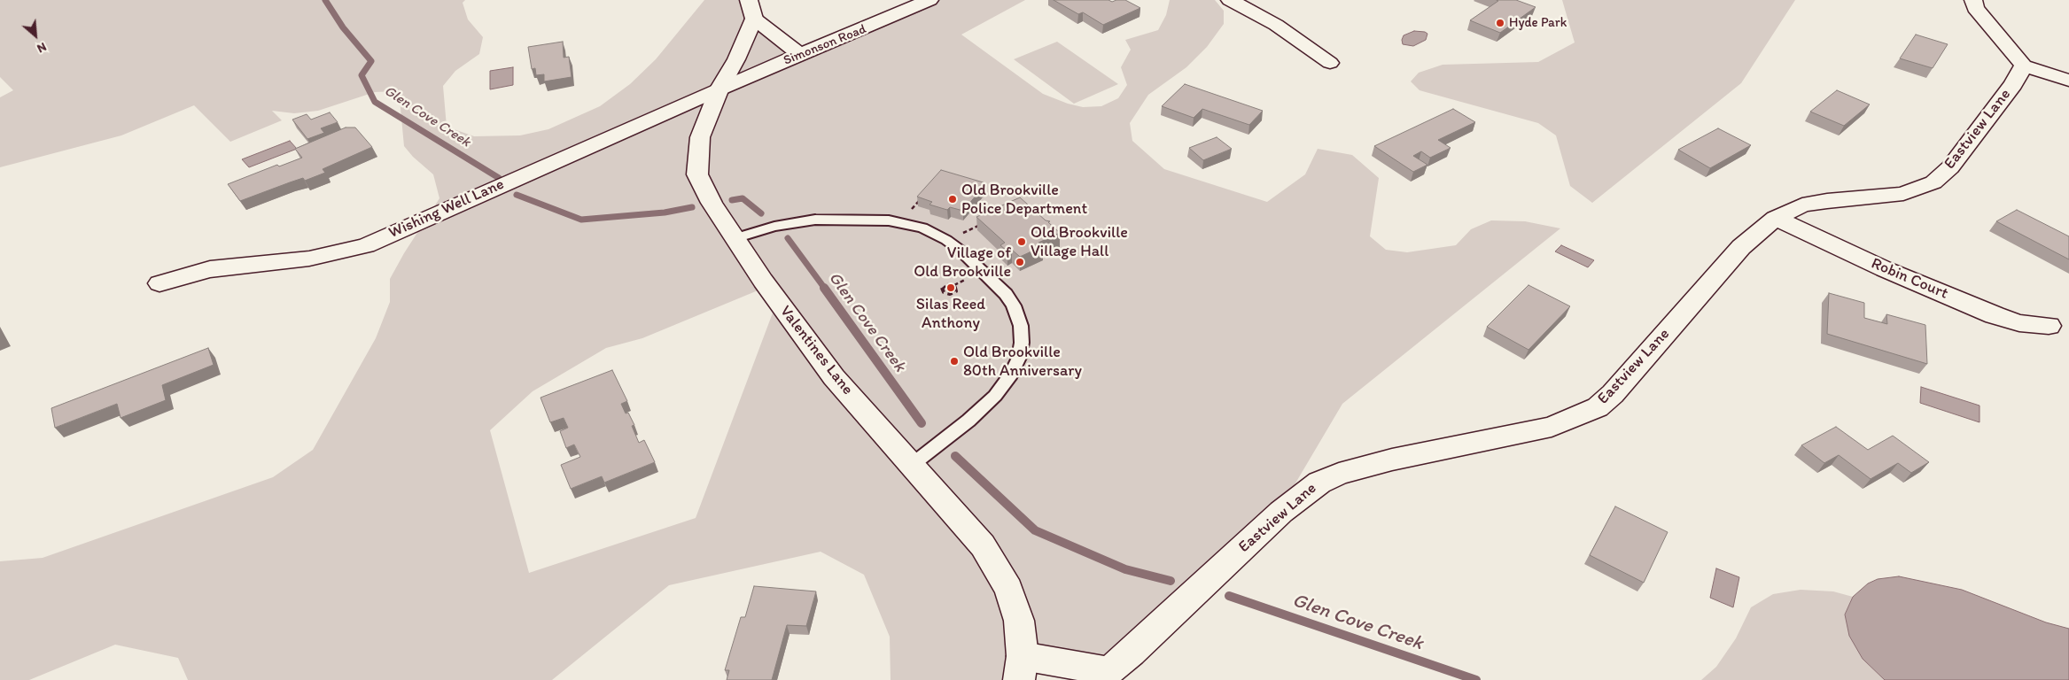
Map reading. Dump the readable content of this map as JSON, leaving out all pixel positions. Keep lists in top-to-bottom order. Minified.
{"streets":{"street":["Simonson Road","Eastview Lane","Wishing Well Lane","Robin Court","Valentines Lane"]},"crossings":[["Simonson Road","Wishing Well Lane"],["Simonson Road","Valentines Lane"],["Eastview Lane","Robin Court"],["Eastview Lane","Valentines Lane"],["Wishing Well Lane","Valentines Lane"]],"water":["Glen Cove Creek"],"places":["Hyde Park","Old Brookville Police Department","Old Brookville Village Hall","Village of Old Brookville","Silas Reed Anthony","Old Brookville 80th Anniversary"],"north":"bottom right"}
